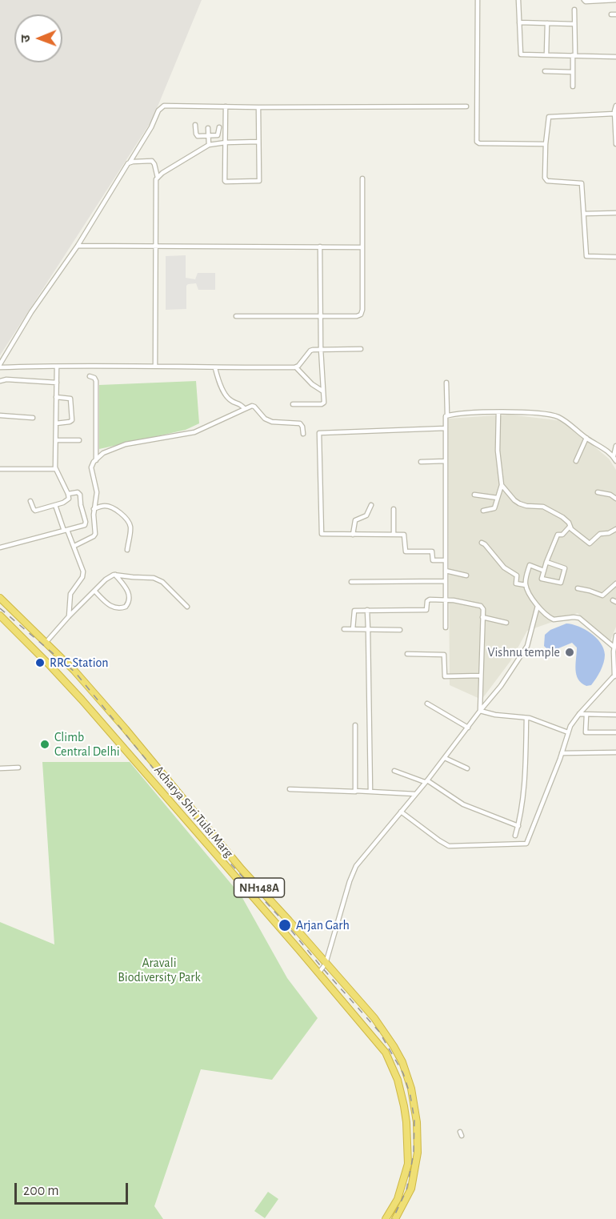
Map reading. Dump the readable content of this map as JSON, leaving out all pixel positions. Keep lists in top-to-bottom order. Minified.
{"streets":{"highway":["Acharya Shri Tulsi Marg","NH148A"]},"parks":["Aravali Biodiversity Park"],"places":["Vishnu temple","RRC Station","Climb Central Delhi","Arjan Garh"],"scale_bar":"200 m","north":"left"}
